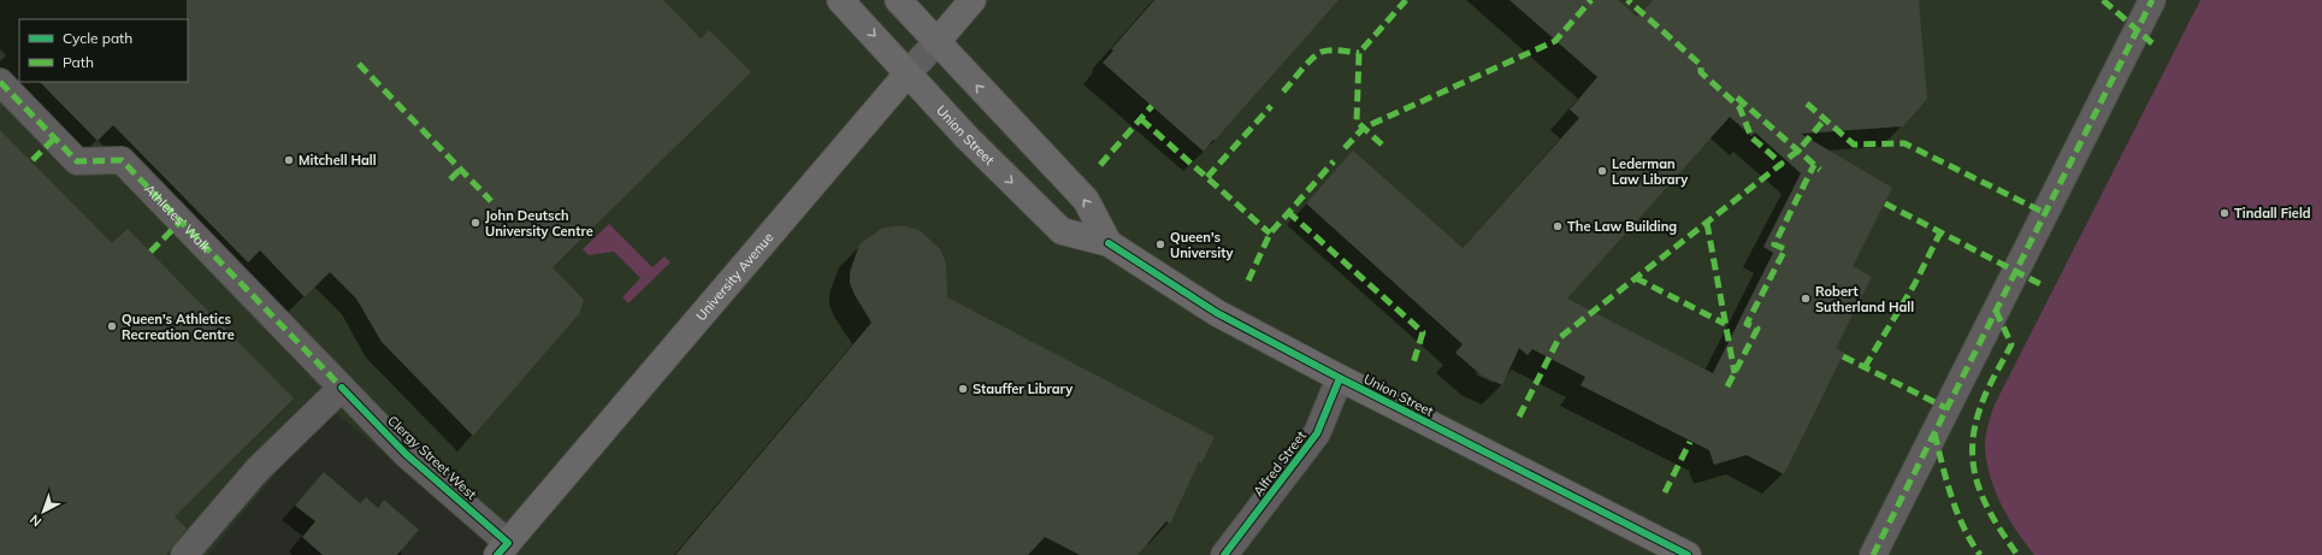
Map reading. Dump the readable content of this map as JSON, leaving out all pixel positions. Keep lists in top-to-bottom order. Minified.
{"streets":{"main road":["Union Street","University Avenue"],"street":["Athletes’ Walk","Clergy Street West","Alfred Street"]},"crossings":[["Union Street","University Avenue"],["Union Street","Alfred Street"],["Athletes’ Walk","Clergy Street West"],["University Avenue","Clergy Street West"]],"places":["Mitchell Hall","Lederman Law Library","Tindall Field","John Deutsch University Centre","The Law Building","Queen's University","Robert Sutherland Hall","Queen's Athletics Recreation Centre","Stauffer Library"],"legend":["Cycle path","Path"],"north":"bottom left"}
